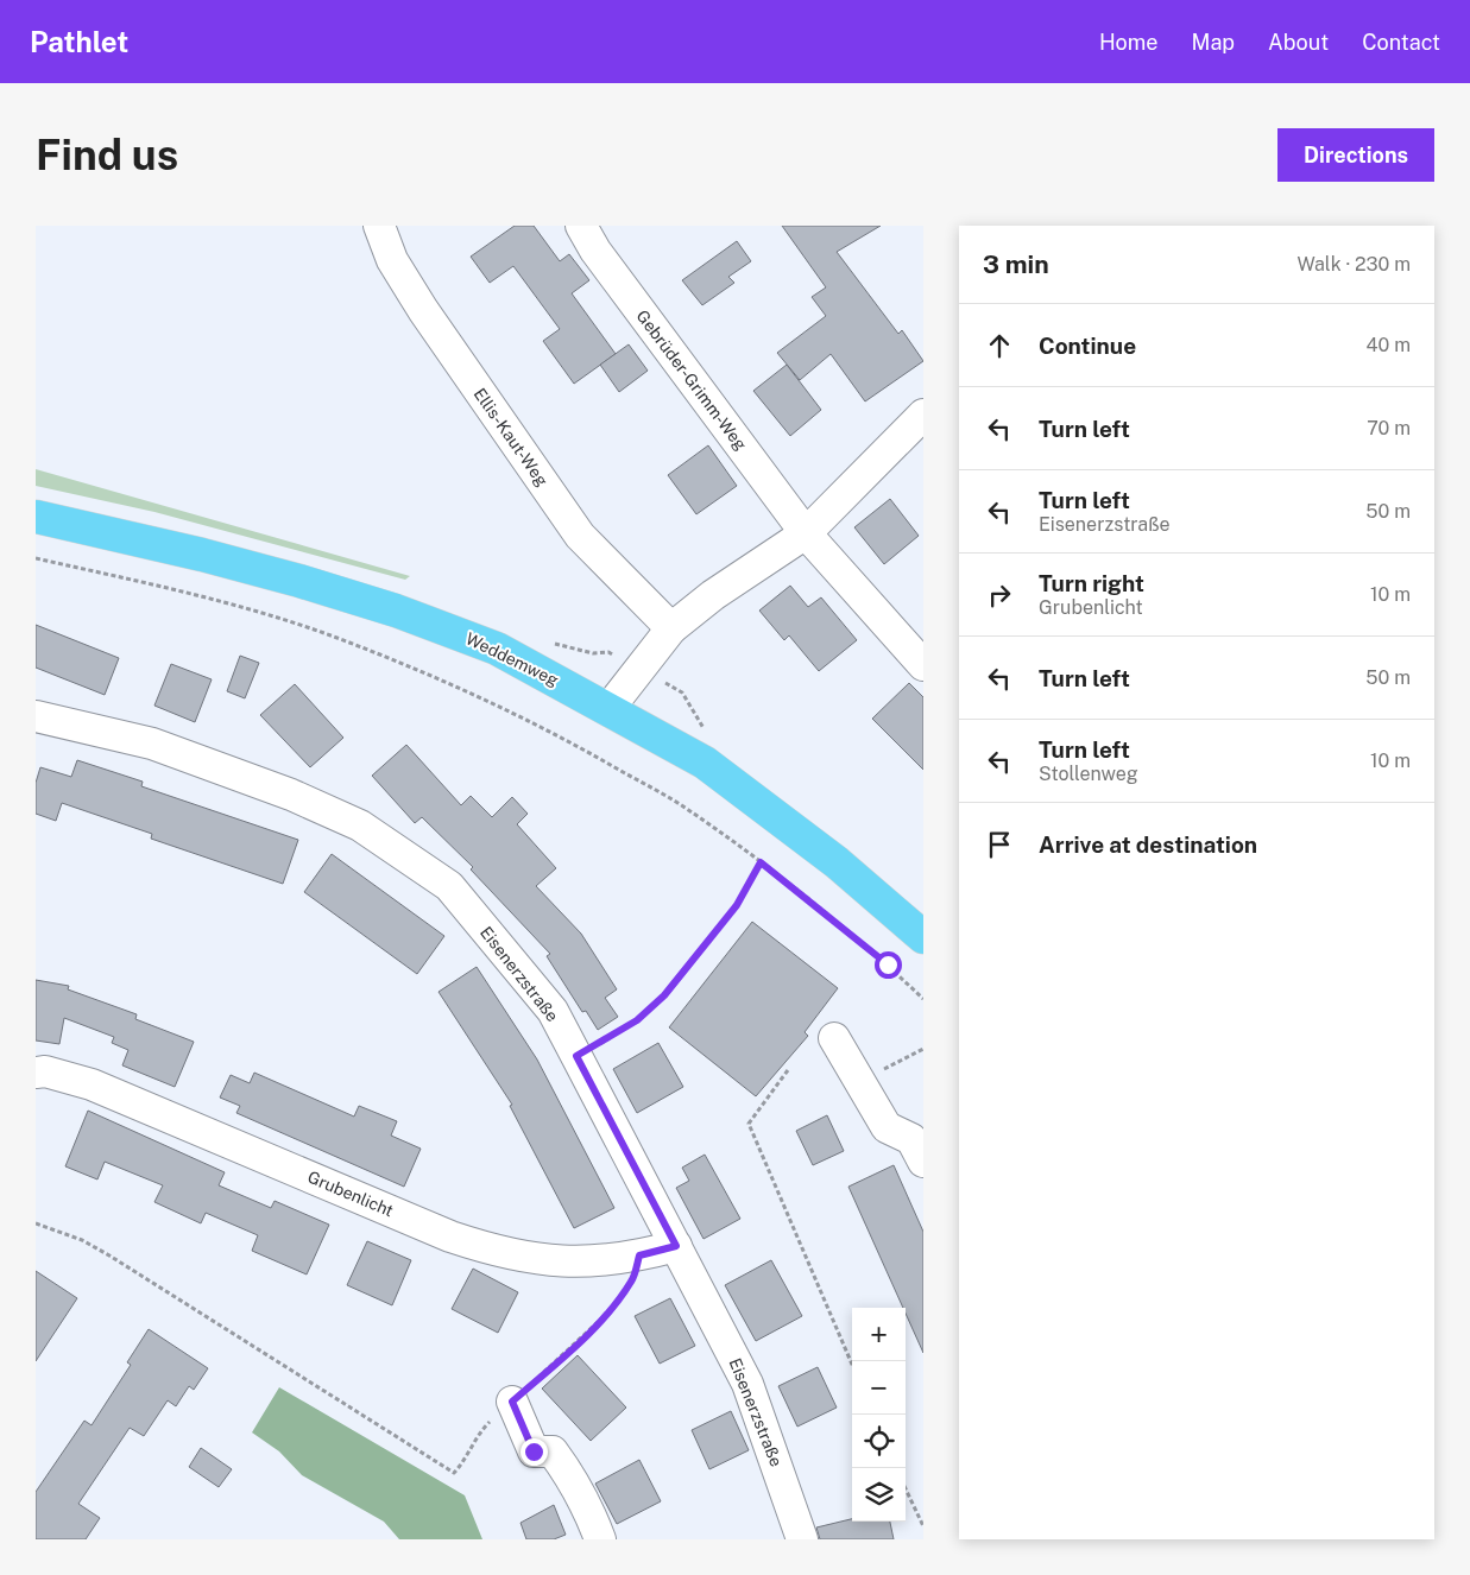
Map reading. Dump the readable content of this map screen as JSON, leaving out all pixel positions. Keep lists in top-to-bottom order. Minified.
{"streets":{"main road":["Weddemweg"],"street":["Gebrüder-Grimm-Weg","Ellis-Kaut-Weg","Eisenerzstraße","Grubenlicht"]},"crossings":[["Eisenerzstraße","Grubenlicht"]],"page":{"header":"Pathlet","nav":["Home","Map","About","Contact"],"buttons":"Directions","title":"Find us","heading":["3 min","Walk · 230 m"],"list":[["Continue","40 m"],["Turn left","70 m"],["Turn left","Eisenerzstraße","50 m"],["Turn right","Grubenlicht","10 m"],["Turn left","50 m"],["Turn left","Stollenweg","10 m"],"Arrive at destination"],"map_buttons":["+","−"]}}
